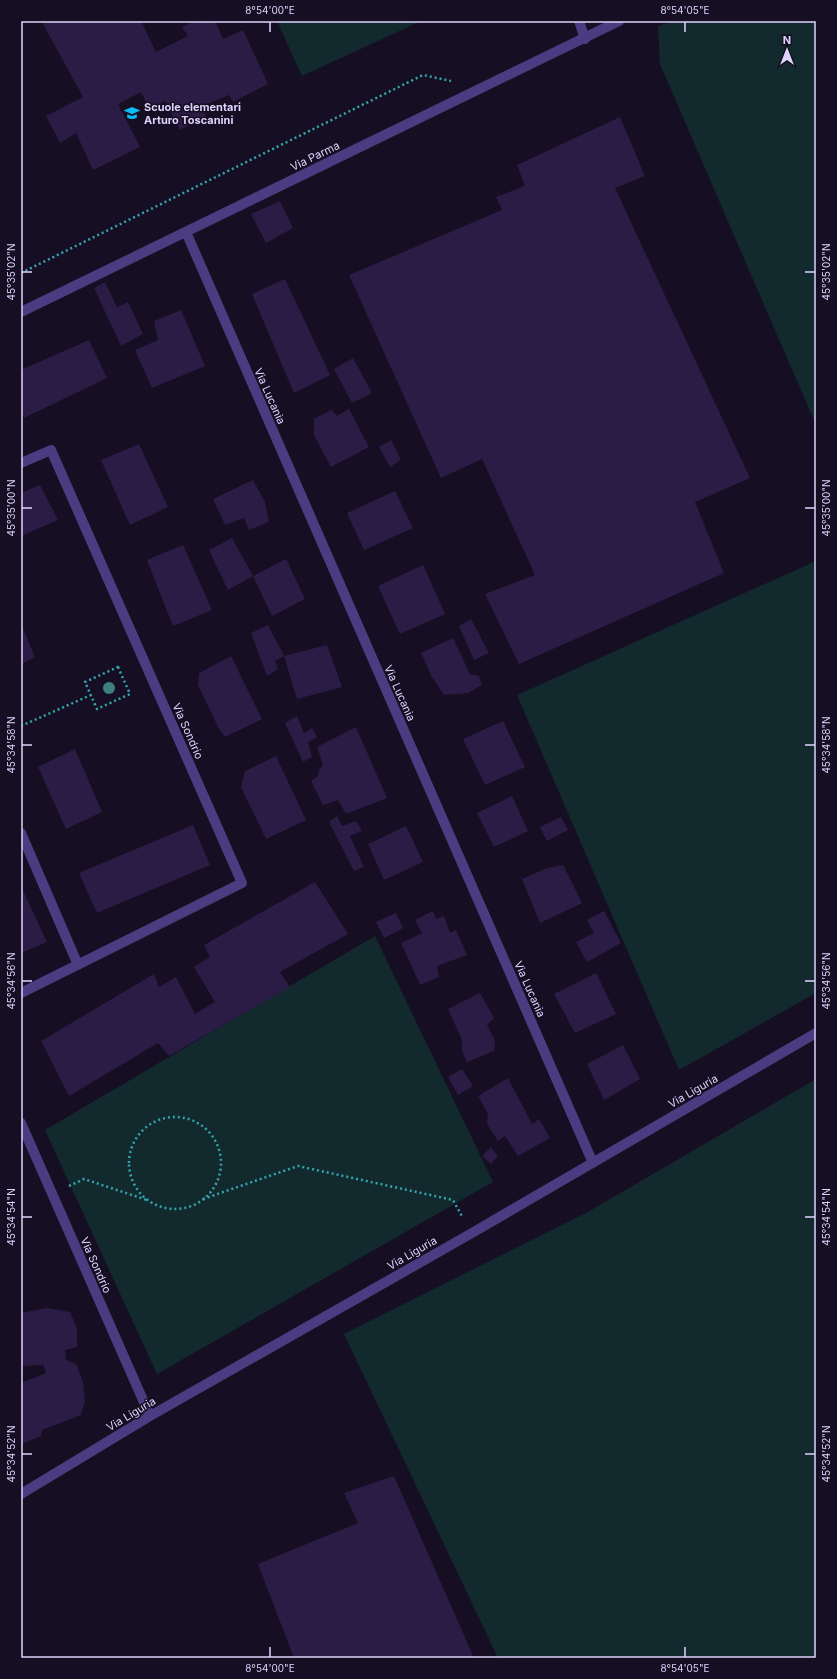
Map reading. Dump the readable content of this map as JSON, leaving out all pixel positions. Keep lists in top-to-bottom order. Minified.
{"streets":{"street":["Via Parma","Via Lucania","Via Sondrio","Via Liguria"]},"crossings":[["Via Parma","Via Lucania"],["Via Lucania","Via Liguria"],["Via Sondrio","Via Liguria"]],"places":{"school or university":["Scuole elementari Arturo Toscanini"]},"north":"top","coordinates":["8°54'00\"E","8°54'05\"E","45°35'02\"N","45°35'00\"N","45°34'58\"N","45°34'56\"N","45°34'54\"N","45°34'52\"N"]}
